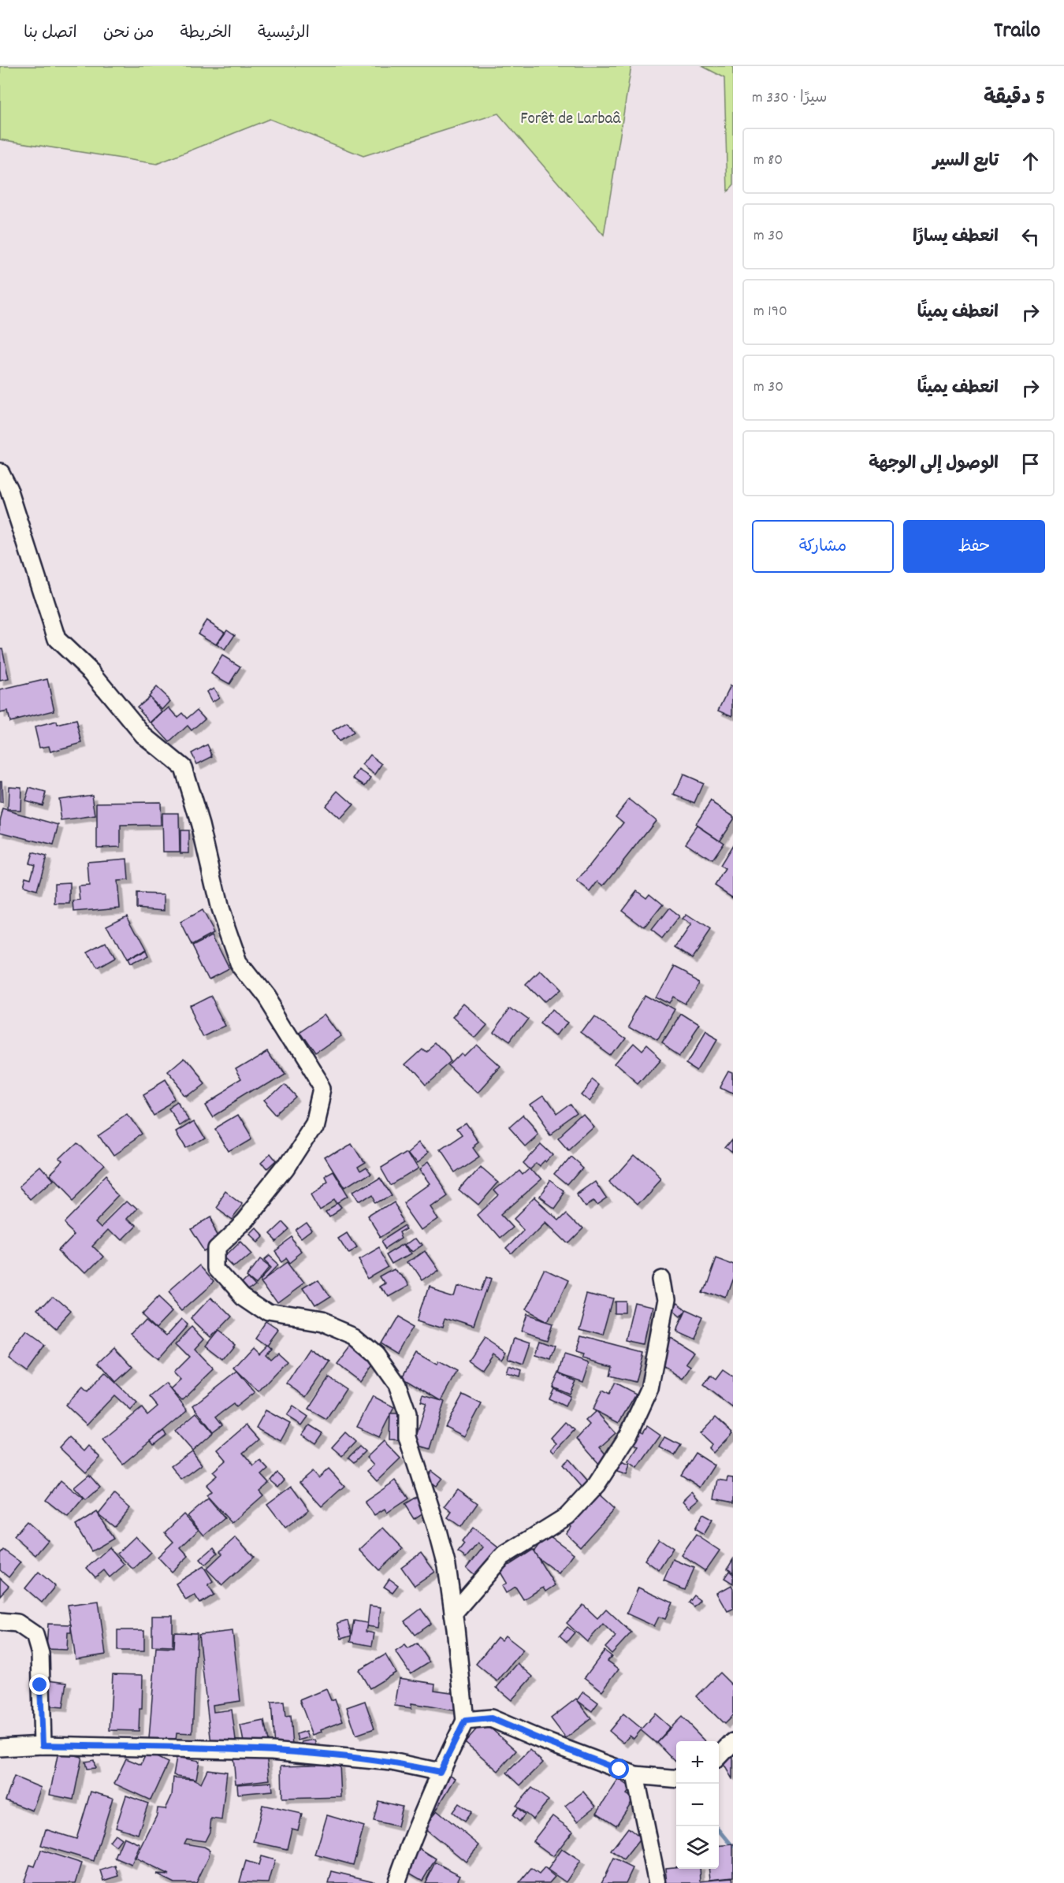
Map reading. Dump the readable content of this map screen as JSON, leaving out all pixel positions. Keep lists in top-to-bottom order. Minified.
{"parks":["Forêt de Larbaâ"],"page":{"header":"Trailo","nav":["الرئيسية","الخريطة","من نحن","اتصل بنا"],"heading":["5 دقيقة","سيرًا · 330 m"],"list":[["تابع السير","80 m"],["انعطف يسارًا","30 m"],["انعطف يمينًا","190 m"],["انعطف يمينًا","30 m"],"الوصول إلى الوجهة"],"buttons":["حفظ","مشاركة"],"map_buttons":["+","−"]}}
